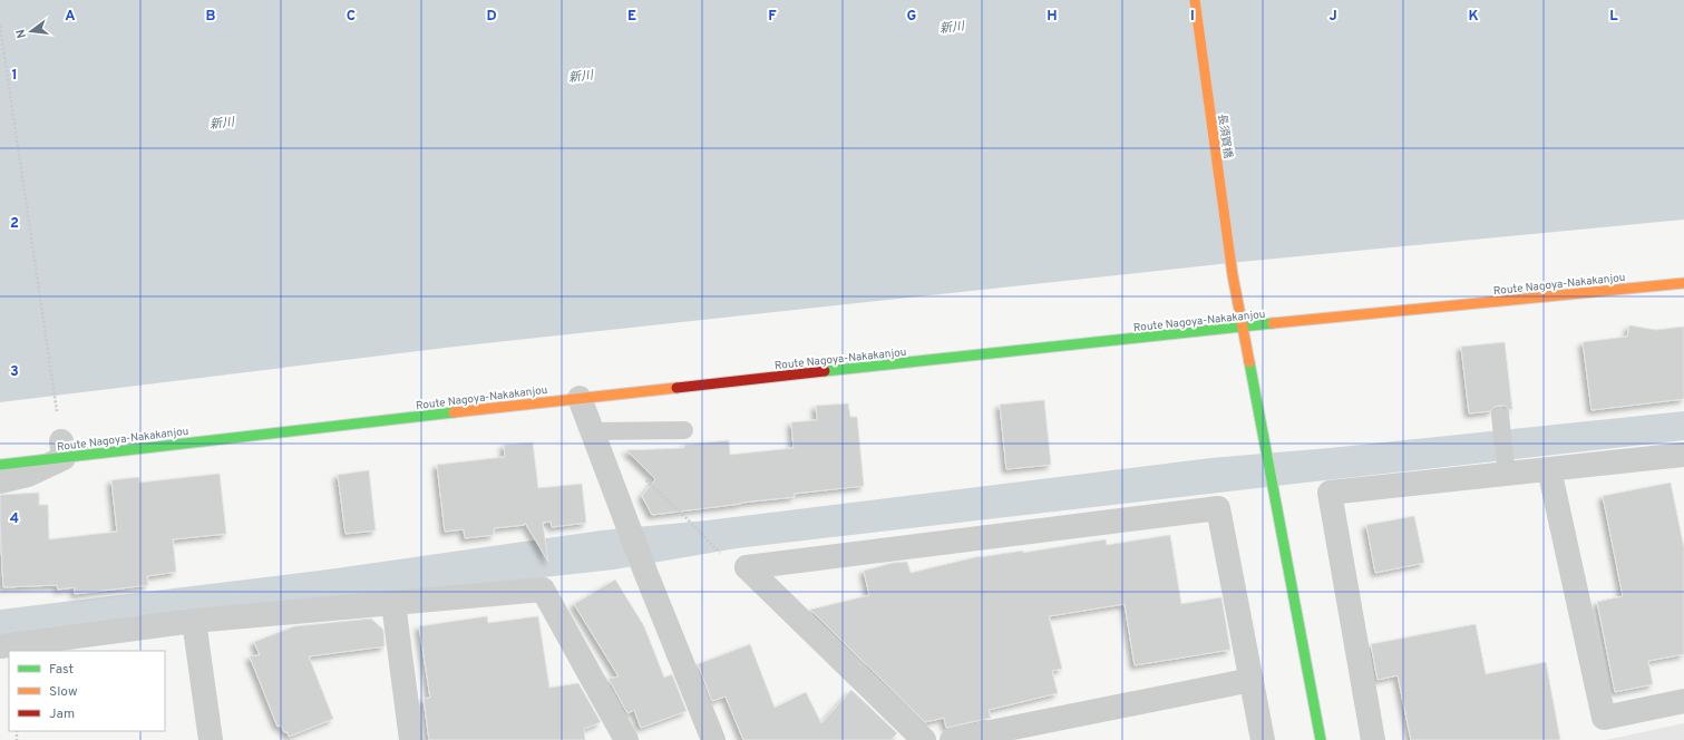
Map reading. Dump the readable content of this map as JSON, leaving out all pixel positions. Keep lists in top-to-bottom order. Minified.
{"streets":{"main road":["長須賀橋","Route Nagoya-Nakakanjou"]},"crossings":[["長須賀橋","Route Nagoya-Nakakanjou"]],"water":["新川"],"legend":["Fast","Slow","Jam"],"north":"left","grid":{"columns":["A","B","C","D","E","F","G","H","I","J","K","L"],"rows":["1","2","3","4"]}}
